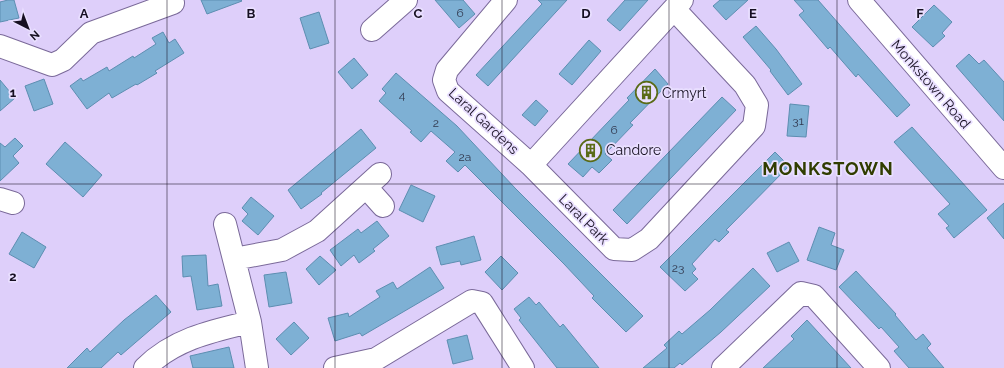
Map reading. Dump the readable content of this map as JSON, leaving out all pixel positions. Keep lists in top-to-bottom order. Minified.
{"streets":{"street":["Monkstown Road","Laral Gardens","Laral Park"]},"crossings":[["Laral Gardens","Laral Park"]],"districts":["MONKSTOWN"],"places":{"building":["Crmyrt","Candore"]},"house_numbers":["6","4","31","2","6","2a","23"],"north":"bottom right","grid":{"columns":["A","B","C","D","E","F"],"rows":["1","2"]}}
